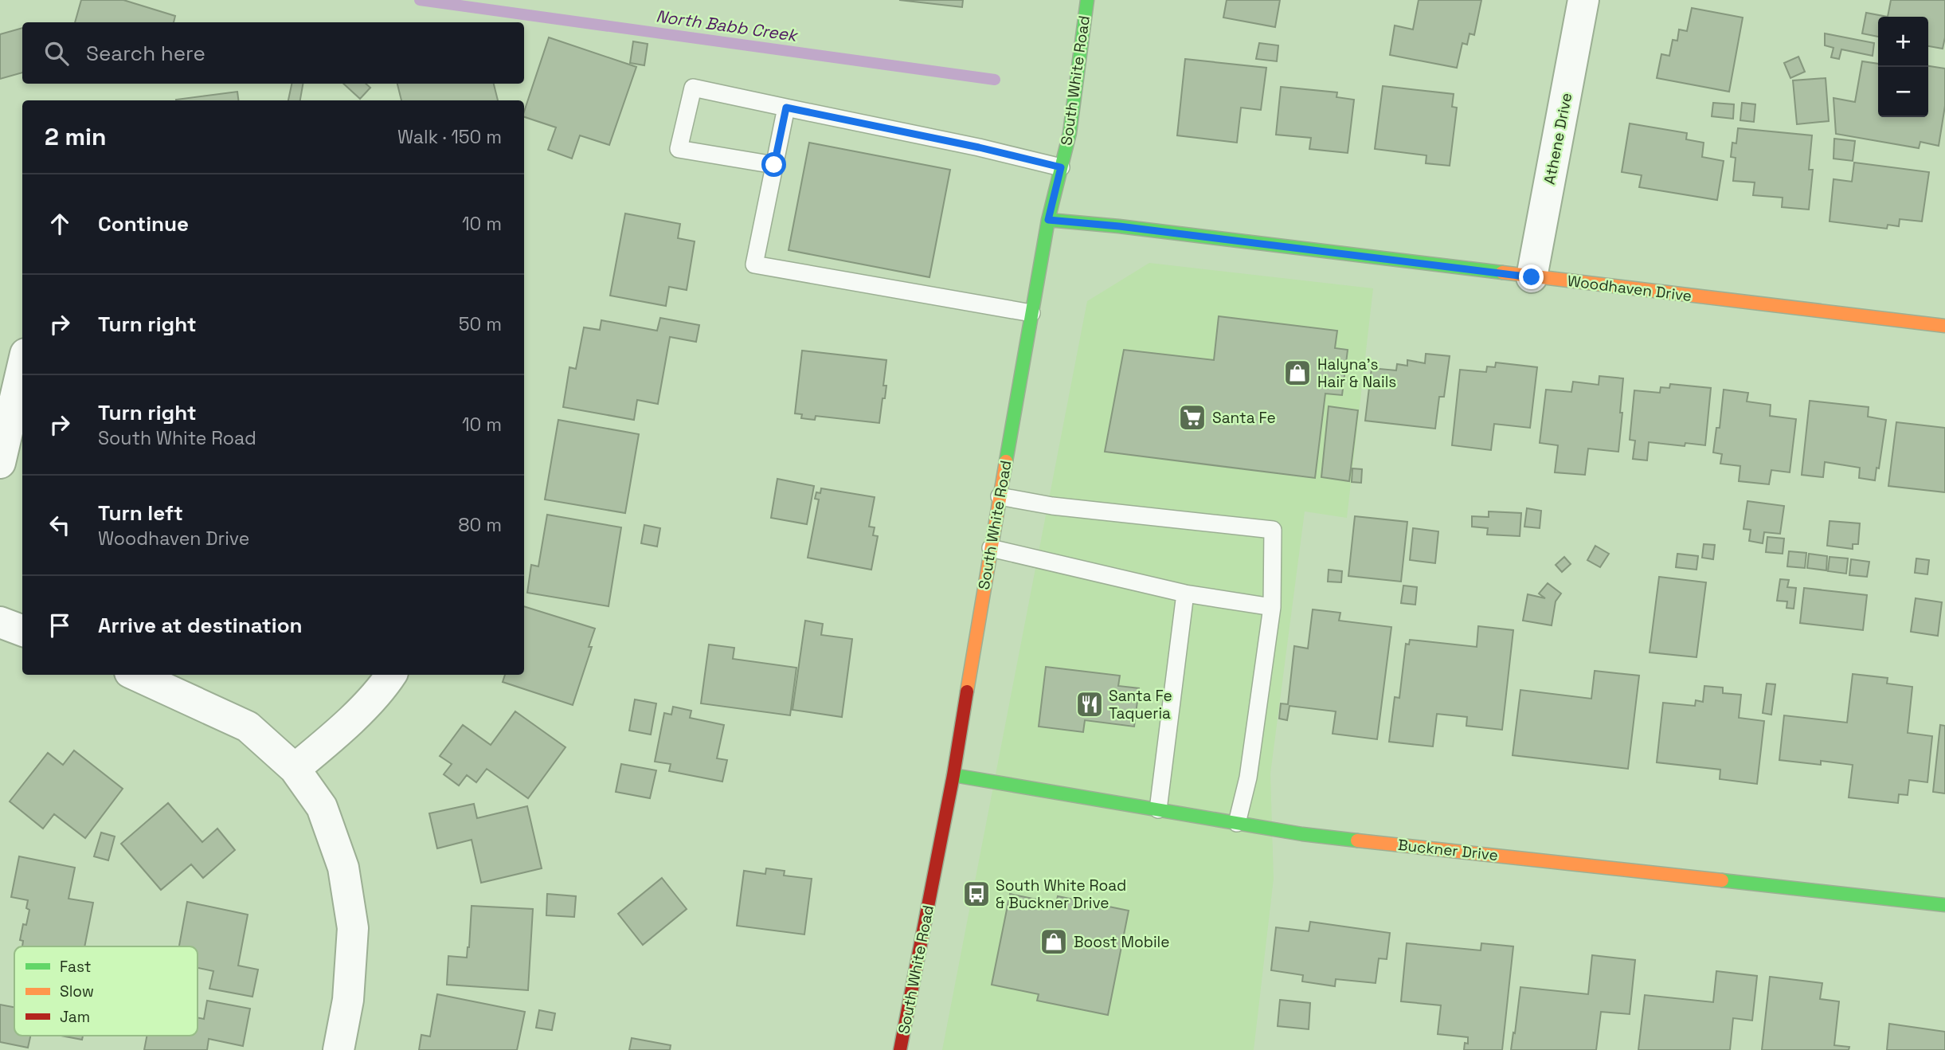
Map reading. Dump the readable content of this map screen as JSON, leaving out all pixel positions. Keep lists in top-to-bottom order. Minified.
{"streets":{"street":["South White Road","Athene Drive","Woodhaven Drive","Buckner Drive"]},"crossings":[["South White Road","Woodhaven Drive"],["South White Road","Buckner Drive"],["Athene Drive","Woodhaven Drive"]],"water":["North Babb Creek"],"places":{"shop":["Halyna's Hair & Nails","Boost Mobile"],"supermarket":["Santa Fe"],"restaurant":["Santa Fe Taqueria"],"bus stop":["South White Road & Buckner Drive"]},"legend":["Fast","Slow","Jam"],"page":{"map_buttons":["+","−"],"search":"Search here","heading":["2 min","Walk · 150 m"],"list":[["Continue","10 m"],["Turn right","50 m"],["Turn right","South White Road","10 m"],["Turn left","Woodhaven Drive","80 m"],"Arrive at destination"]}}
